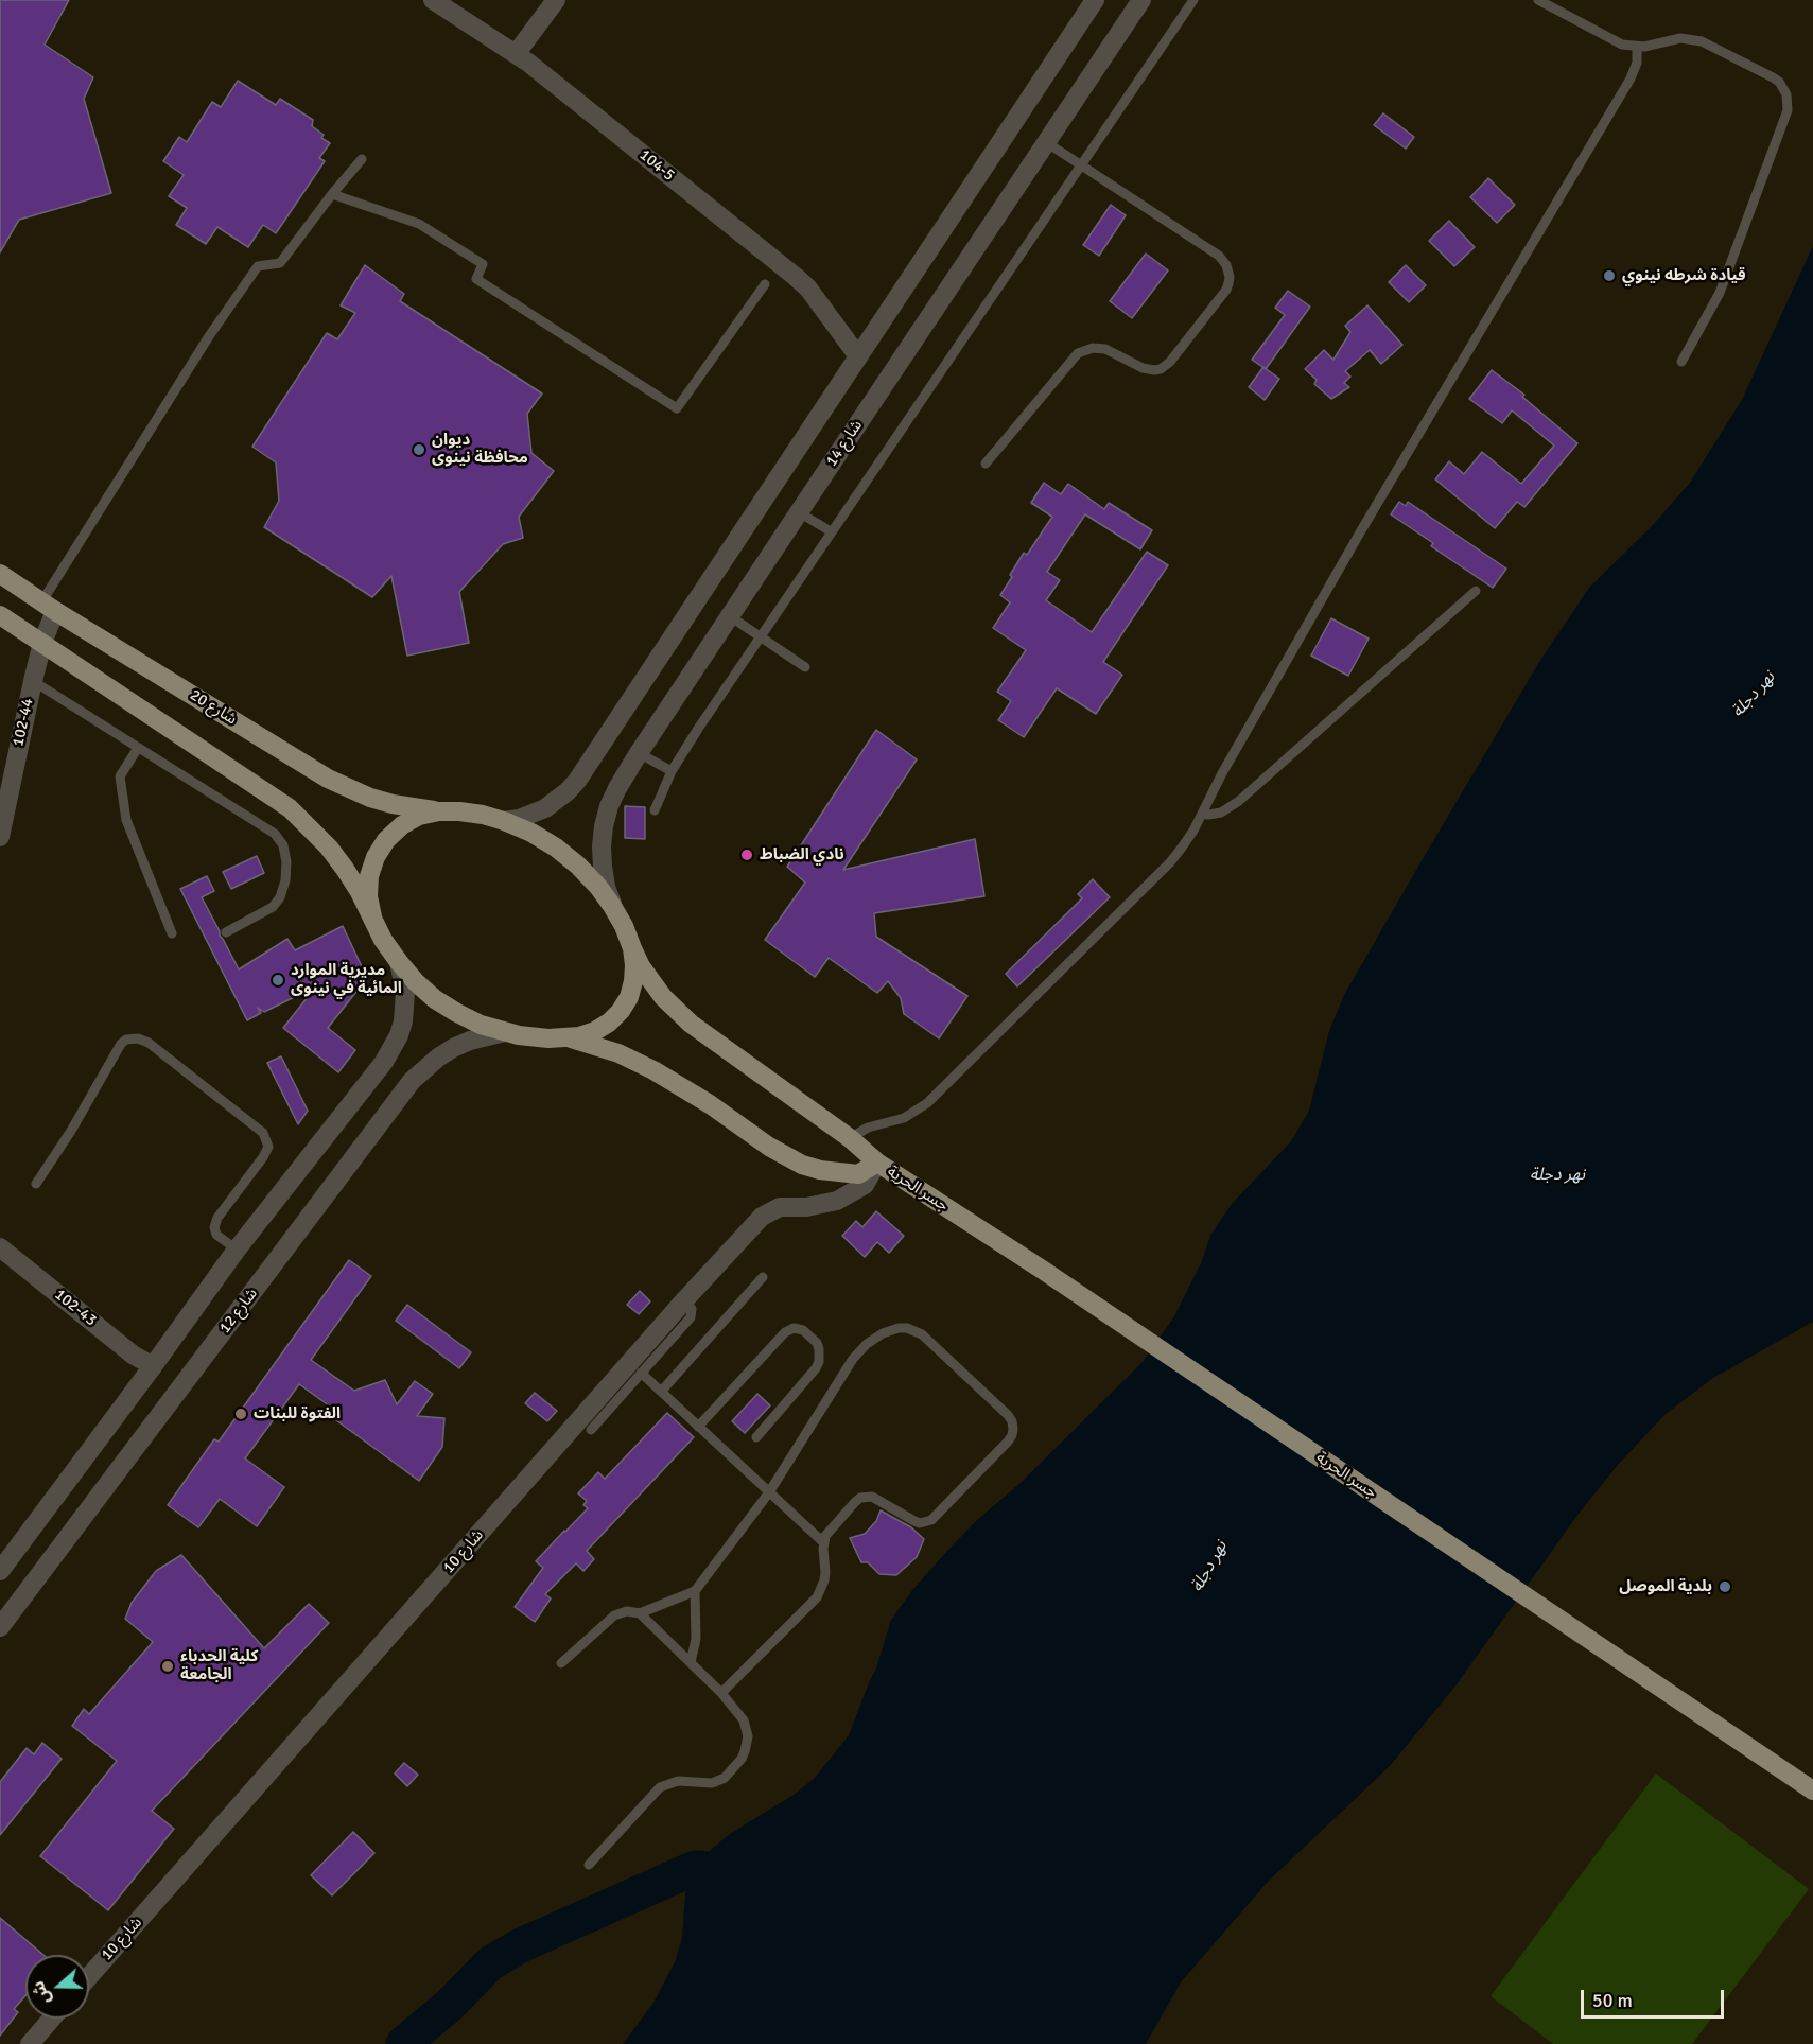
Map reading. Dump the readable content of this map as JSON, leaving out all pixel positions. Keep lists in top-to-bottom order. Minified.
{"streets":{"main road":["شارع 20","جسر الحرية"],"street":["104-5","شارع 14","102-44","102-43","شارع 12","شارع 10"]},"crossings":[["شارع 14","جسر الحرية"],["شارع 20","102-44"],["شارع 20","جسر الحرية"],["جسر الحرية","شارع 10"]],"water":["نهر دجلة"],"places":["قيادة شرطه نينوي","ديوان محافظة نينوى","نادي الضباط","مديرية الموارد المائية في نينوى","الفتوة للبنات","بلدية الموصل","كلية الحدباء الجامعة"],"scale_bar":"50 m","north":"left"}
